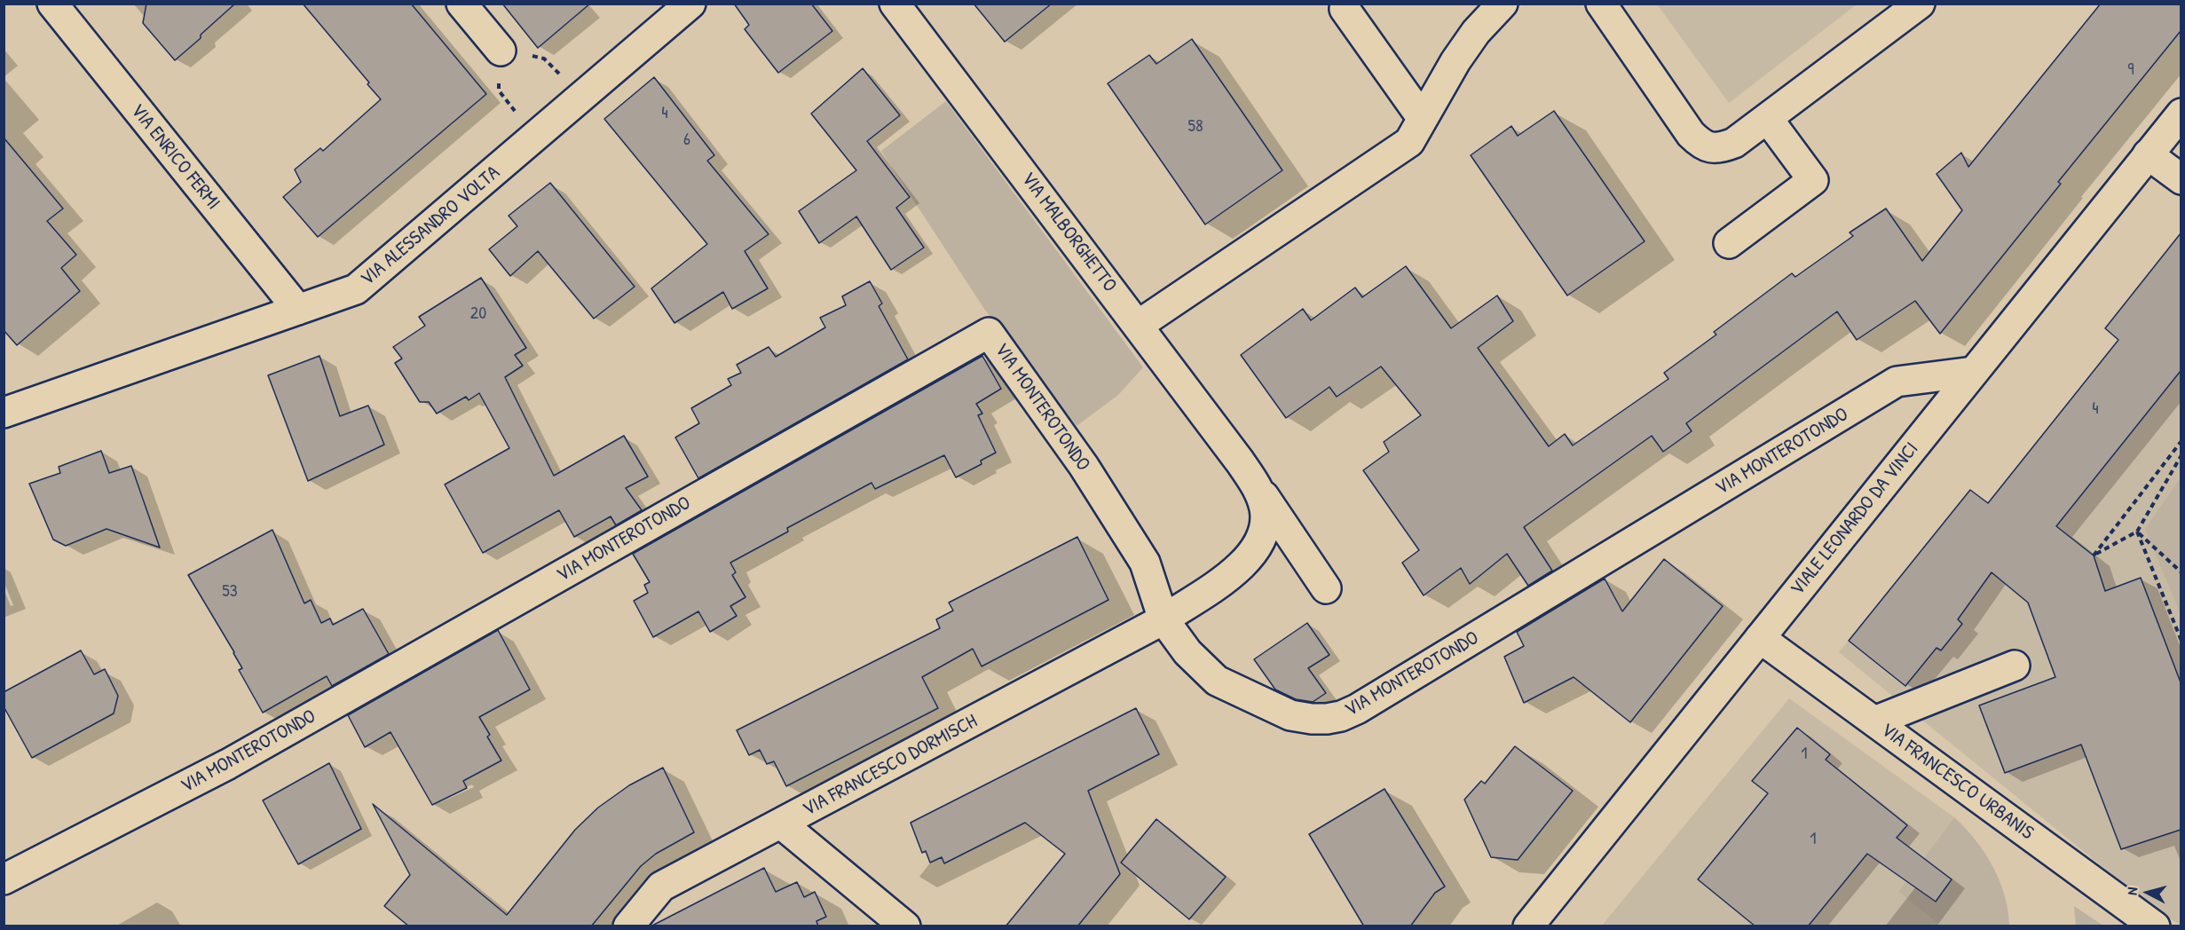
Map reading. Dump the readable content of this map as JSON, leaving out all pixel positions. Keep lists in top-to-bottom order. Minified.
{"streets":{"street":["VIA ENRICO FERMI","VIA ALESSANDRO VOLTA","VIA MALBORGHETTO","VIA MONTEROTONDO","VIALE LEONARDO DA VINCI","VIA FRANCESCO DORMISCH","VIA FRANCESCO URBANIS"]},"crossings":[["VIA ENRICO FERMI","VIA ALESSANDRO VOLTA"],["VIA MALBORGHETTO","VIA MONTEROTONDO"],["VIA MALBORGHETTO","VIA FRANCESCO DORMISCH"],["VIA MONTEROTONDO","VIALE LEONARDO DA VINCI"],["VIA MONTEROTONDO","VIA FRANCESCO DORMISCH"],["VIALE LEONARDO DA VINCI","VIA FRANCESCO URBANIS"]],"house_numbers":["9","4","58","6","20","4","53","1","1"],"north":"left"}
